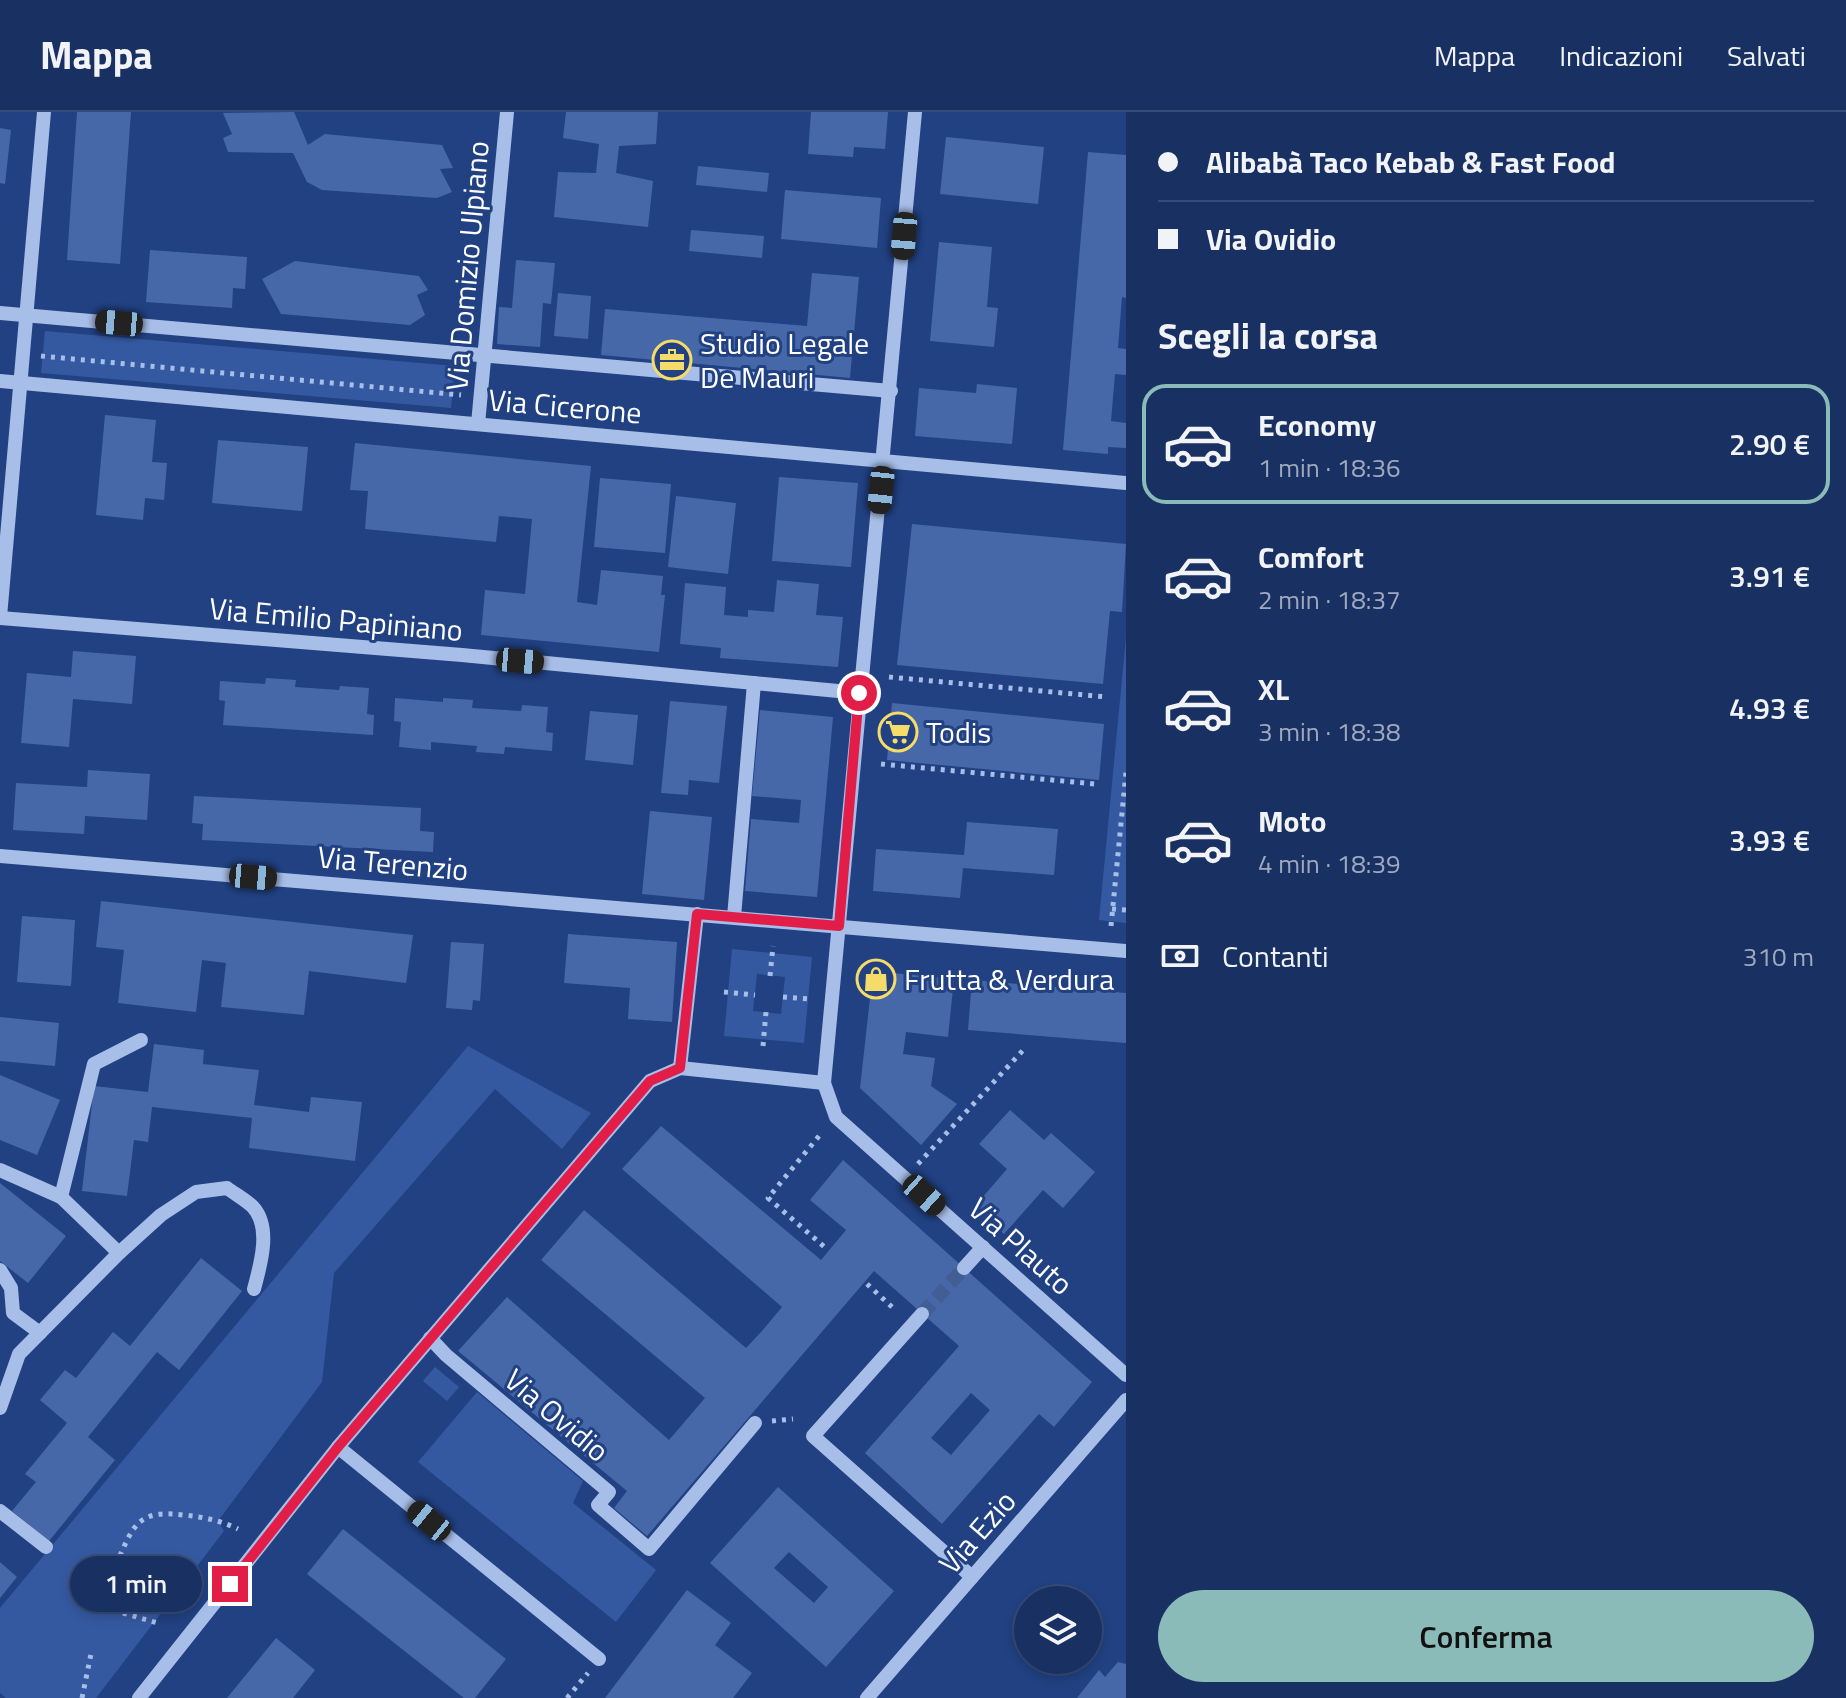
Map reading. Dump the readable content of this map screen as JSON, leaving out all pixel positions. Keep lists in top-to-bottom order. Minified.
{"streets":{"street":["Via Domizio Ulpiano","Via Cicerone","Via Emilio Papiniano","Via Terenzio","Via Plauto","Via Ovidio","Via Ezio"]},"crossings":[["Via Domizio Ulpiano","Via Cicerone"]],"places":{"office":["Studio Legale De Mauri"],"supermarket":["Todis"],"shop":["Frutta & Verdura"]},"page":{"header":"Mappa","nav":["Mappa","Indicazioni","Salvati"],"banner":["Alibabà Taco Kebab & Fast Food","Via Ovidio"],"heading":"Scegli la corsa","list":[{"name":"Economy","note":"1 min · 18:36","value":"2.90 €"},{"name":"Comfort","note":"2 min · 18:37","value":"3.91 €"},{"name":"XL","note":"3 min · 18:38","value":"4.93 €"},{"name":"Moto","note":"4 min · 18:39","value":"3.93 €"}],"pay":["Contanti","310 m"],"bubble":"1 min","buttons":"Conferma"}}
